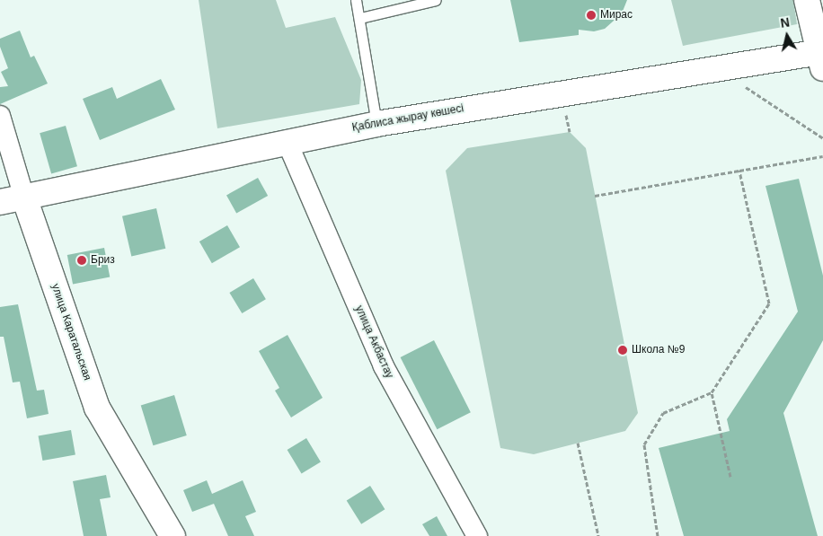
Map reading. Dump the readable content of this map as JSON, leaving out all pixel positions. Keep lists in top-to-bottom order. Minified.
{"streets":{"street":["Қаблиса жырау көшесі","улица Каратальская","улица Акбастау"]},"crossings":[["Қаблиса жырау көшесі","улица Каратальская"],["Қаблиса жырау көшесі","улица Акбастау"]],"places":["Мирас","Бриз","Школа №9"],"north":"top"}
